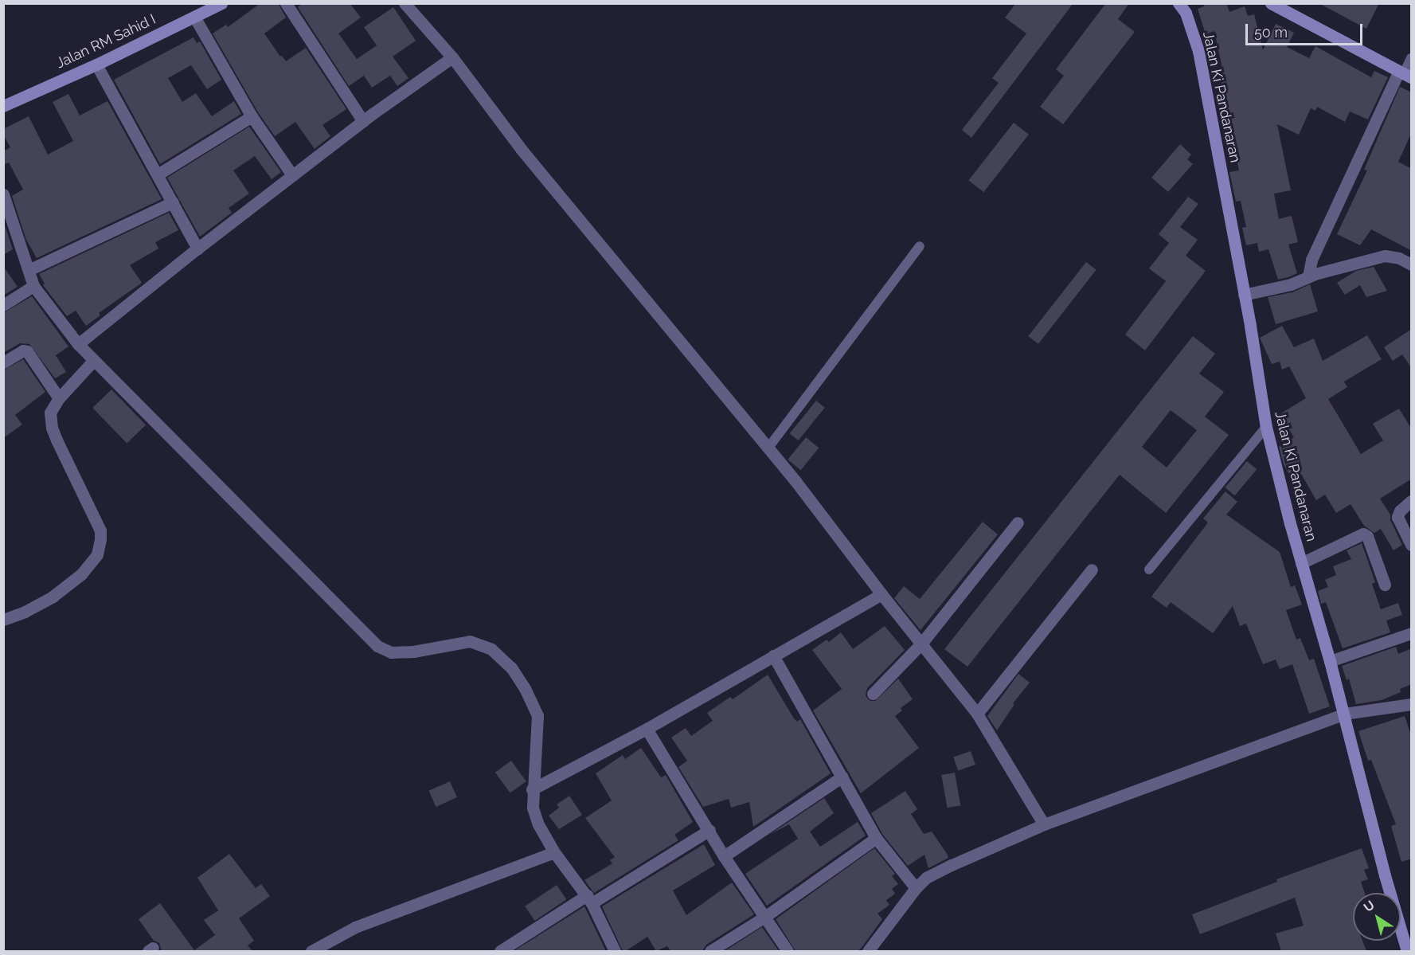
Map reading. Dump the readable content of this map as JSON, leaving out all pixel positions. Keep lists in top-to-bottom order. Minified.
{"streets":{"main road":["Jalan RM Sahid I","Jalan Ki Pandanaran"]},"scale_bar":"50 m","north":"top left"}
